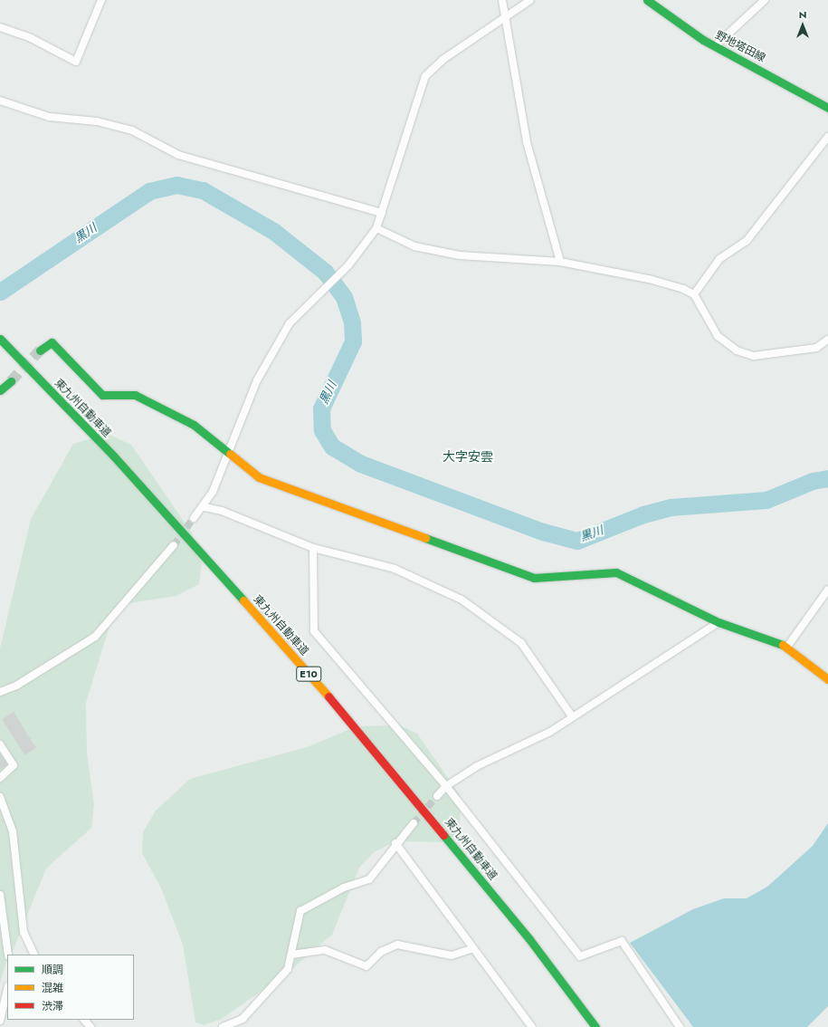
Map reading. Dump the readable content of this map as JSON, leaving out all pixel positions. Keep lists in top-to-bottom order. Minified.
{"streets":{"main road":["野地塔田線","東九州自動車道","E10"]},"districts":["大字安雲"],"water":["黒川"],"legend":["順調","混雑","渋滞"],"north":"top"}
